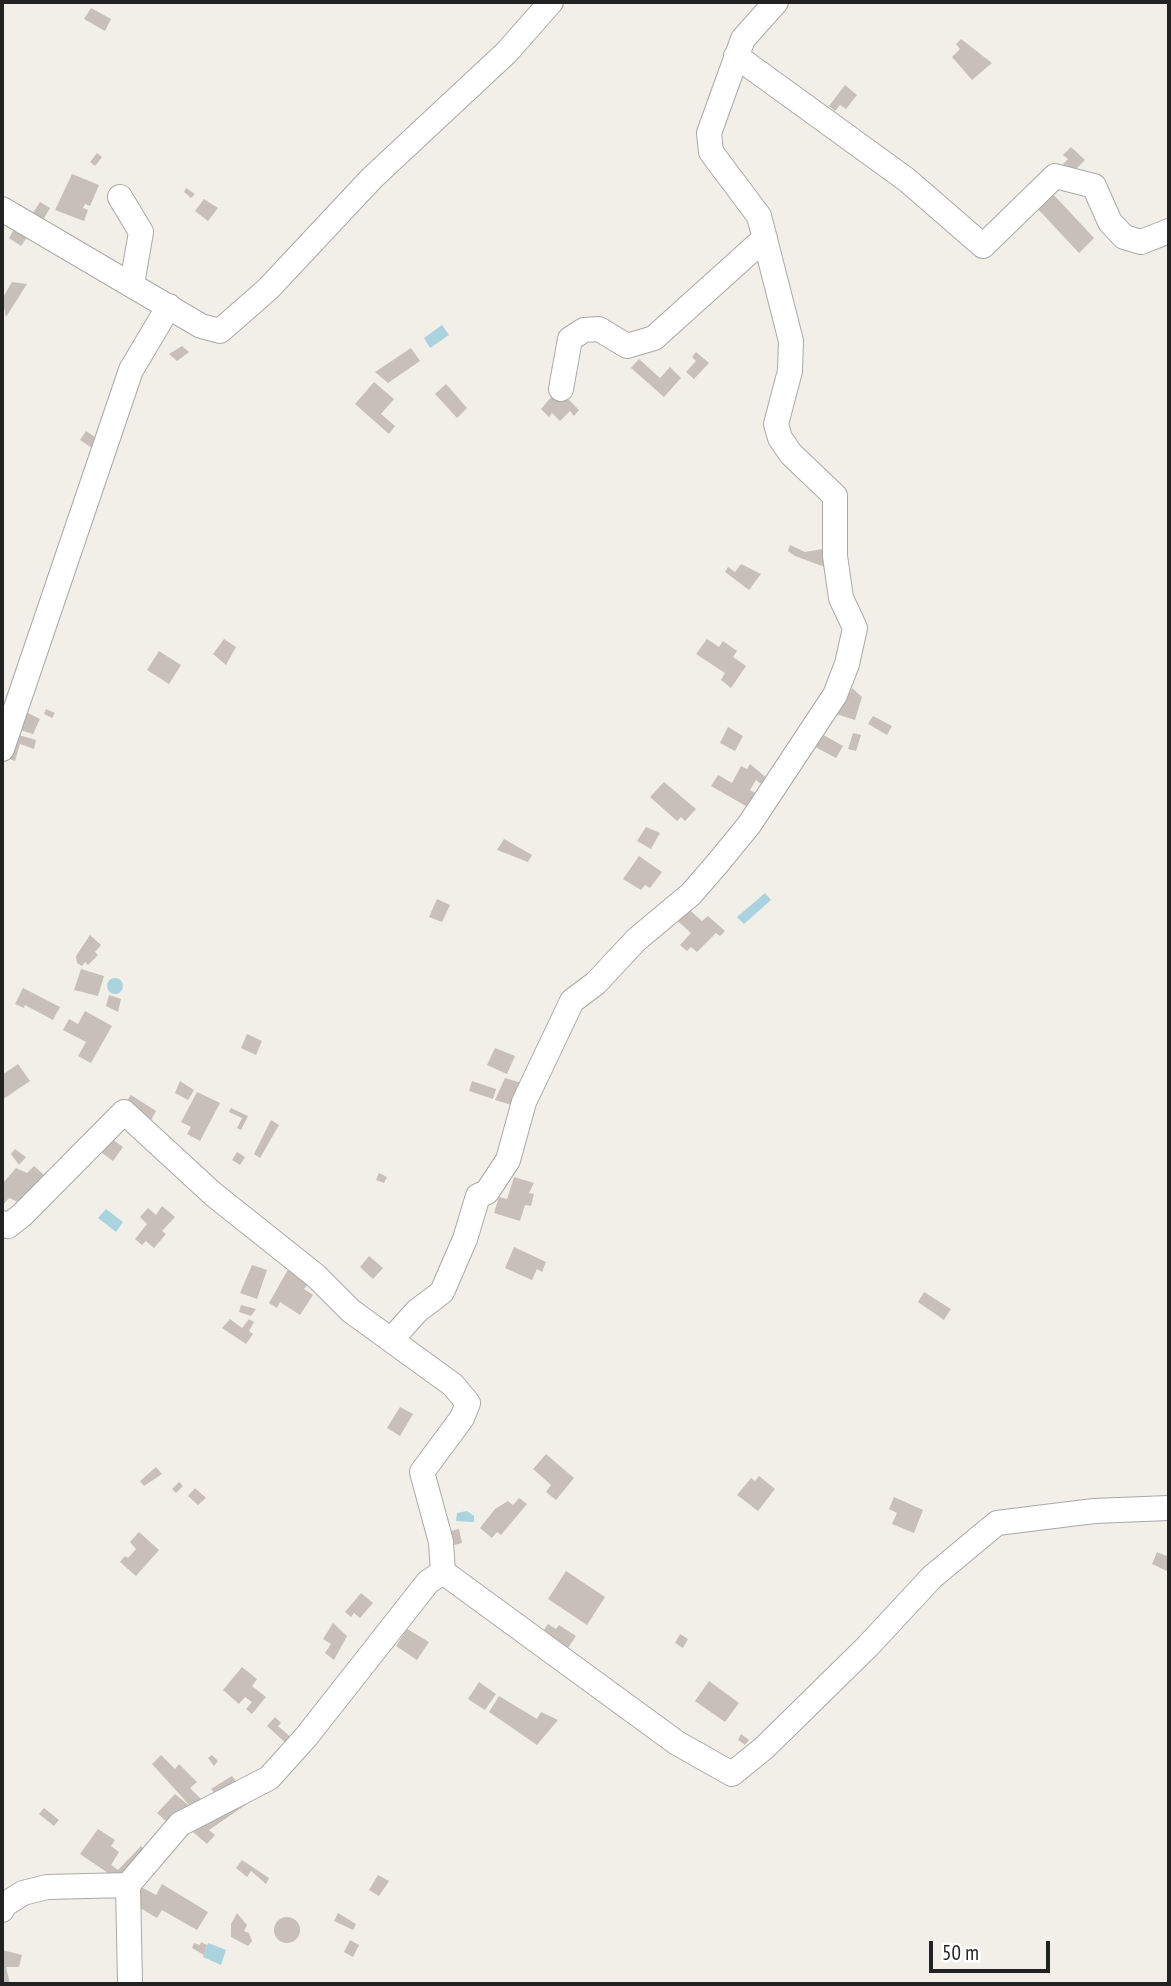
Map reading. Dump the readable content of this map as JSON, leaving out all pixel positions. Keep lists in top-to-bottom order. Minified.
{"scale_bar":"50 m"}
